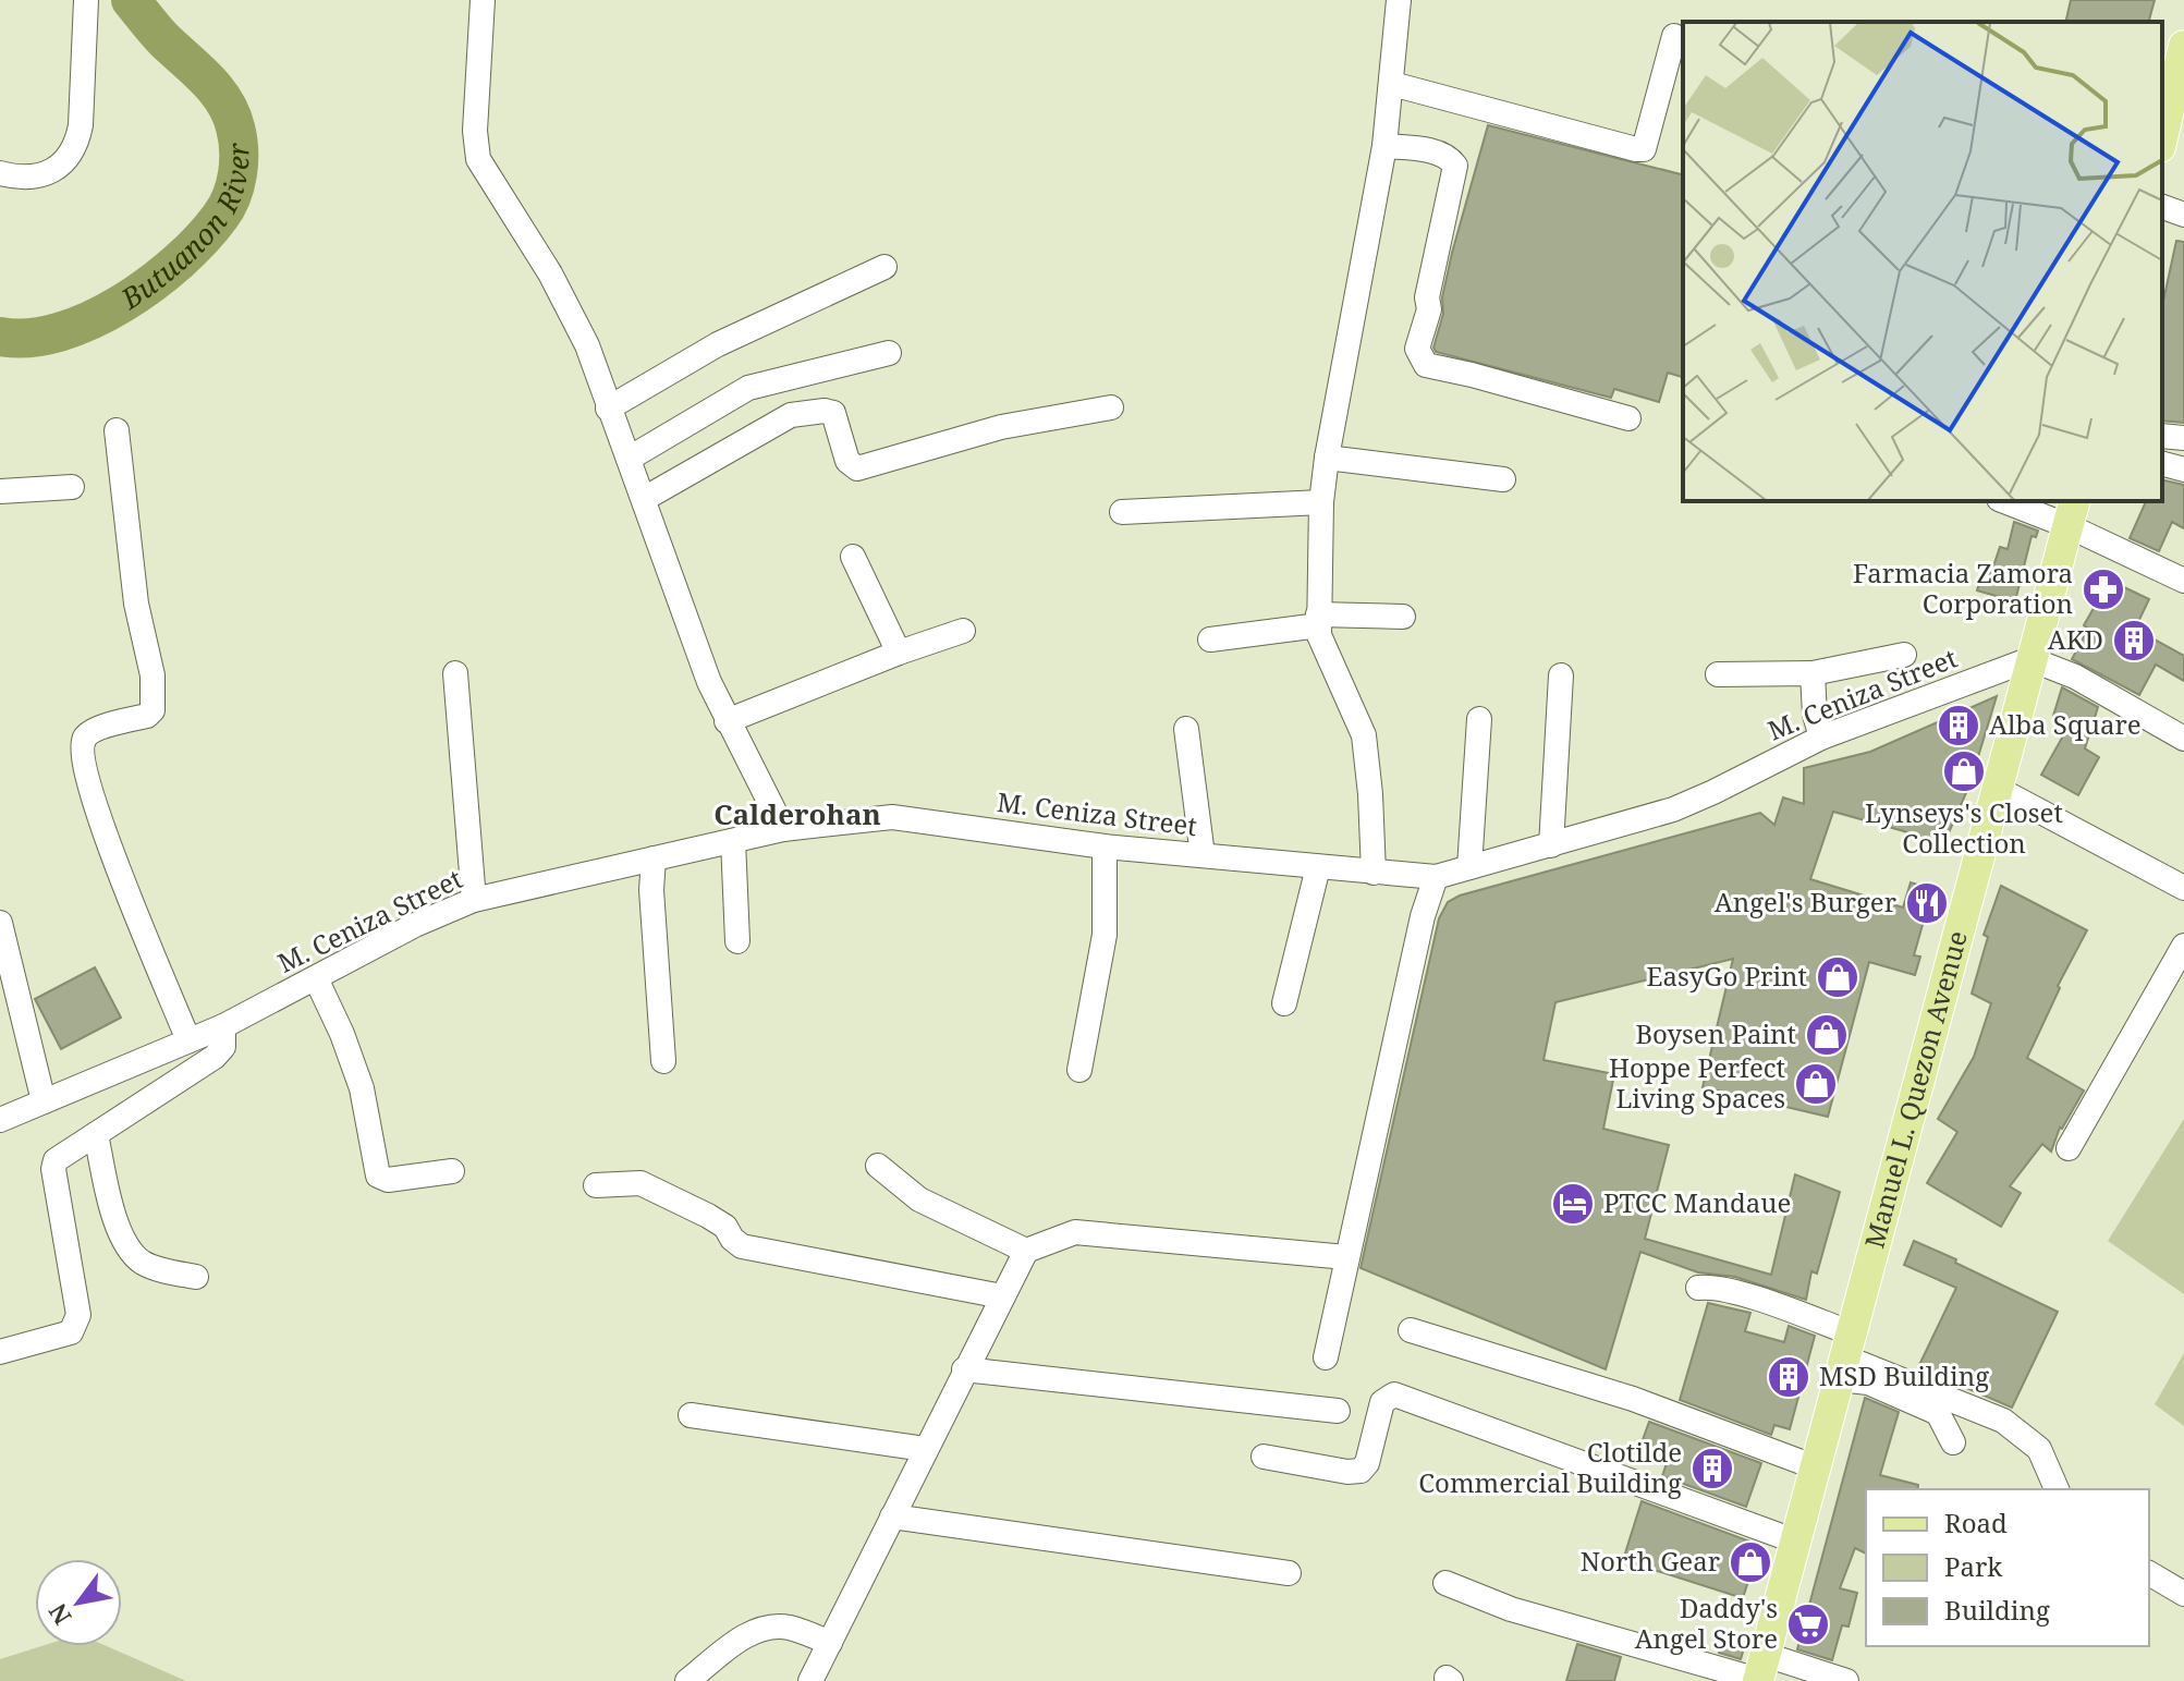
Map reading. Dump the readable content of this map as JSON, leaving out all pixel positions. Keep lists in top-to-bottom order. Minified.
{"streets":{"main road":["Manuel L. Quezon Avenue"],"street":["M. Ceniza Street"]},"crossings":[["M. Ceniza Street","Manuel L. Quezon Avenue"]],"districts":["Calderohan"],"water":["Butuanon River"],"places":{"pharmacy":["Farmacia Zamora Corporation"],"building":["AKD","Alba Square","MSD Building","Clotilde Commercial Building"],"shop":["Lynseys's Closet Collection","EasyGo Print","Boysen Paint","Hoppe Perfect Living Spaces","North Gear"],"restaurant":["Angel's Burger"],"hotel":["PTCC Mandaue"],"supermarket":["Daddy's Angel Store"]},"legend":["Road","Park","Building"],"north":"bottom left"}
